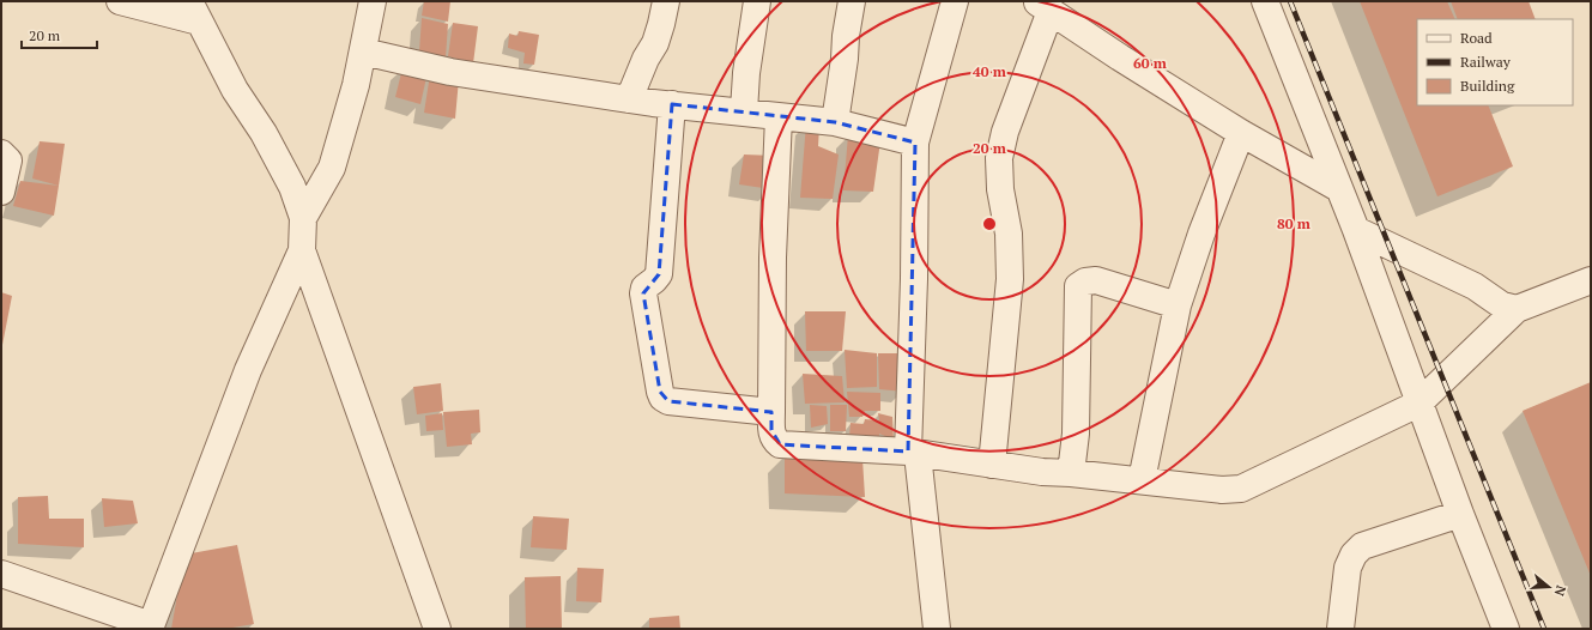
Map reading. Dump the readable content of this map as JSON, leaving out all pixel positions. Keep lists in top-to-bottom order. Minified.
{"legend":["Road","Railway","Building"],"scale_bar":"20 m","north":"right","rings":["60 m","40 m","20 m","80 m"]}
